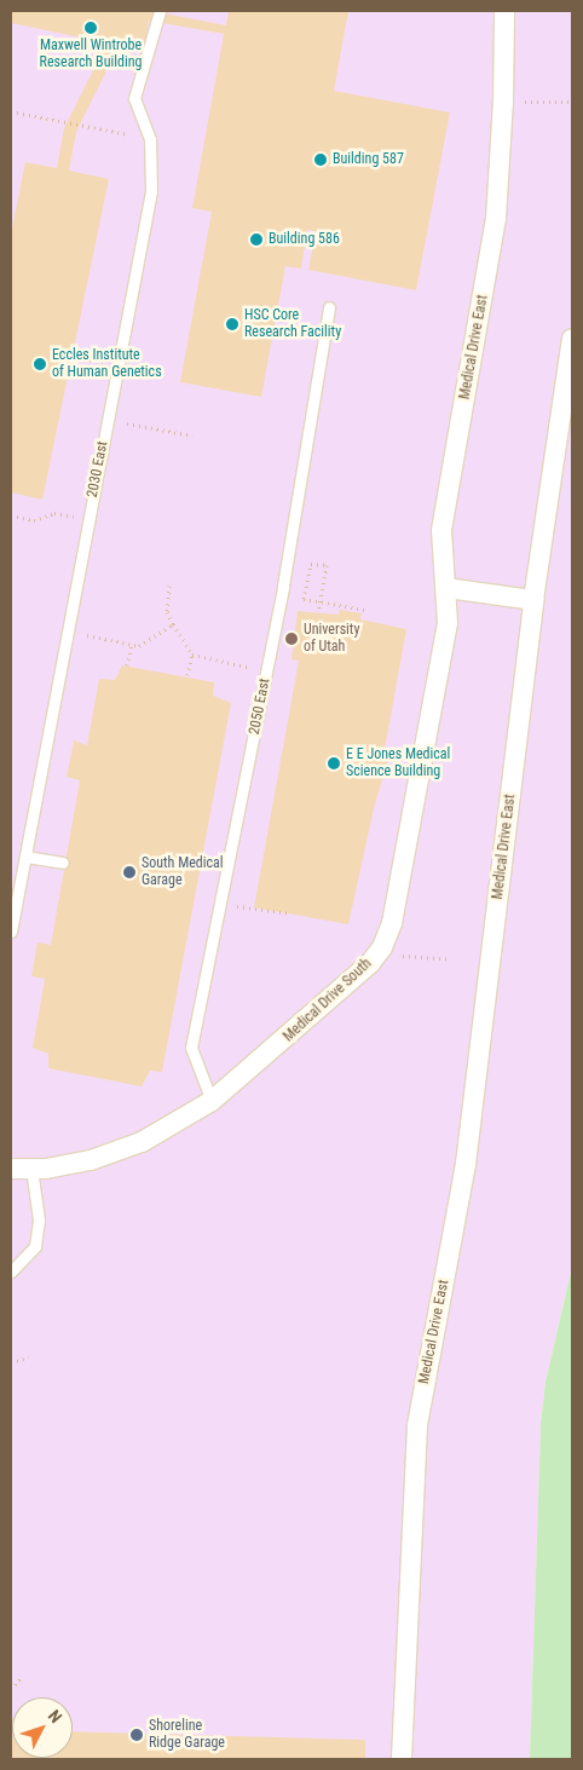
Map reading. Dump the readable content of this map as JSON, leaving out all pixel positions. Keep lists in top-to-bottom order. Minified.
{"streets":{"street":["Medical Drive East","Medical Drive South"],"lane":["2030 East","2050 East"]},"crossings":[["Medical Drive East","Medical Drive South"],["2050 East","Medical Drive South"]],"places":["Maxwell Wintrobe Research Building","Building 587","Building 586","HSC Core Research Facility","Eccles Institute of Human Genetics","University of Utah","E E Jones Medical Science Building","South Medical Garage","Shoreline Ridge Garage"],"north":"top right"}
